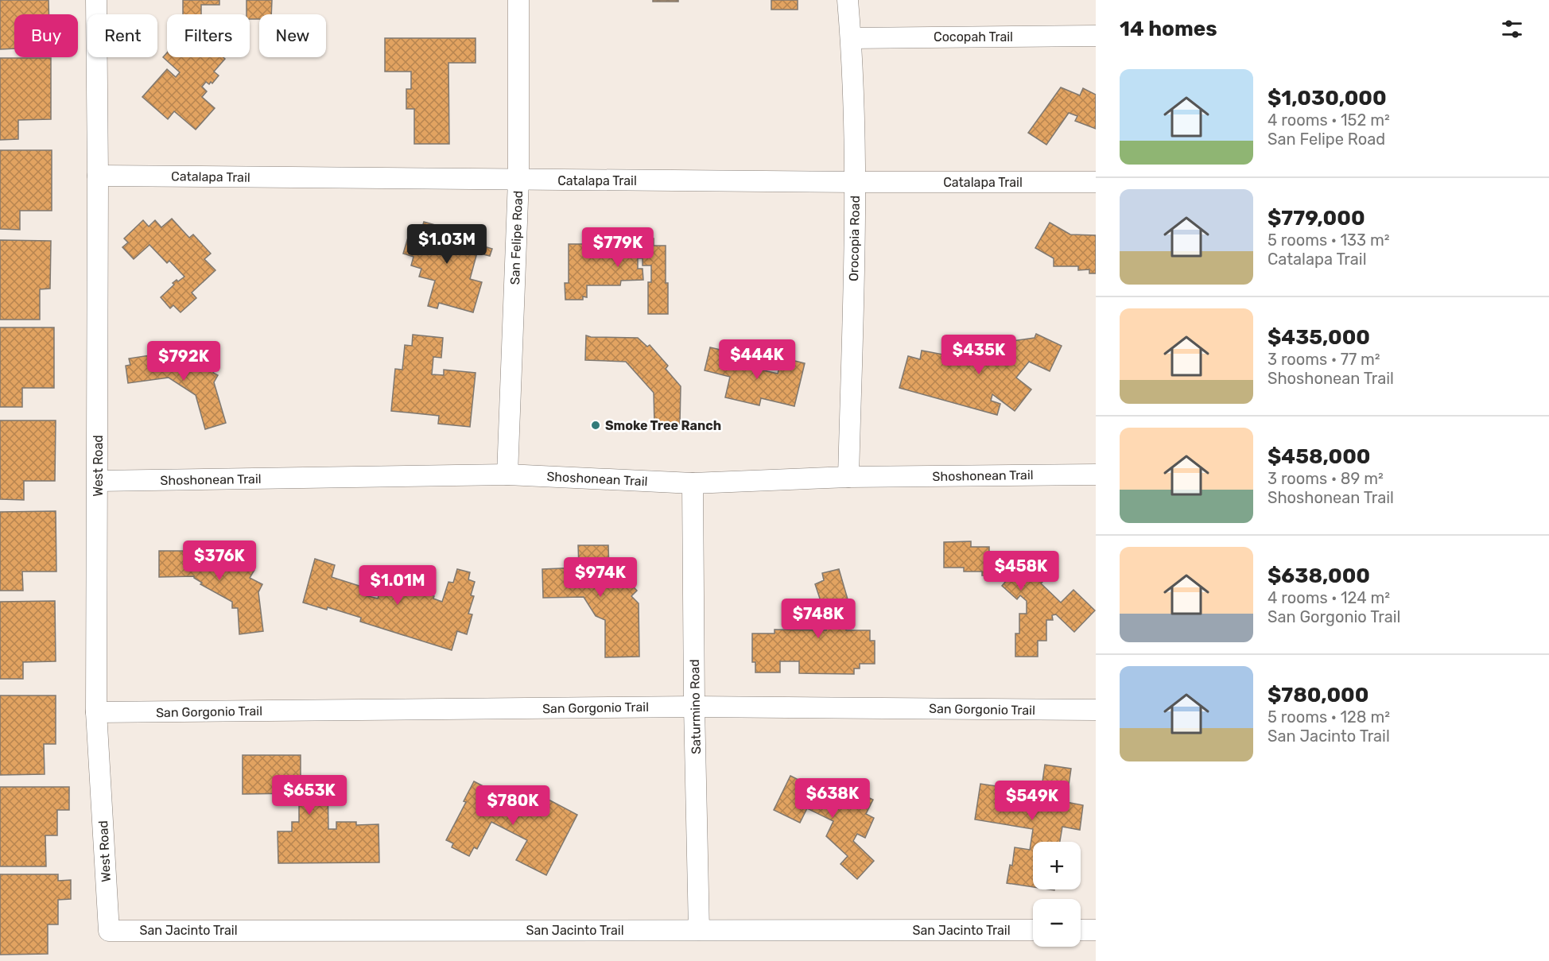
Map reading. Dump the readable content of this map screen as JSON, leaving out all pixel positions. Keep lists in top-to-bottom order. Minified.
{"streets":{"street":["Cocopah Trail","Catalapa Trail","San Felipe Road","Orocopia Road","West Road","Shoshonean Trail","Saturmino Road","San Gorgonio Trail","San Jacinto Trail"]},"crossings":[["Cocopah Trail","Orocopia Road"],["Catalapa Trail","San Felipe Road"],["Catalapa Trail","Orocopia Road"],["Catalapa Trail","West Road"],["San Felipe Road","Shoshonean Trail"],["Orocopia Road","Shoshonean Trail"],["West Road","Shoshonean Trail"],["West Road","San Gorgonio Trail"],["West Road","San Jacinto Trail"],["Shoshonean Trail","Saturmino Road"],["Saturmino Road","San Gorgonio Trail"],["Saturmino Road","San Jacinto Trail"]],"places":["Smoke Tree Ranch"],"page":{"heading":"14 homes","chip":["Buy","Rent","Filters","New"],"list":[{"name":"$1,030,000","note":"4 rooms · 152 m² · San Felipe Road"},{"name":"$779,000","note":"5 rooms · 133 m² · Catalapa Trail"},{"name":"$435,000","note":"3 rooms · 77 m² · Shoshonean Trail"},{"name":"$458,000","note":"3 rooms · 89 m² · Shoshonean Trail"},{"name":"$638,000","note":"4 rooms · 124 m² · San Gorgonio Trail"},{"name":"$780,000","note":"5 rooms · 128 m² · San Jacinto Trail"}],"price":["$1.03M","$779K","$435K","$444K","$792K","$376K","$458K","$974K","$1.01M","$748K","$653K","$638K","$549K","$780K"],"map_buttons":["+","−"]}}
